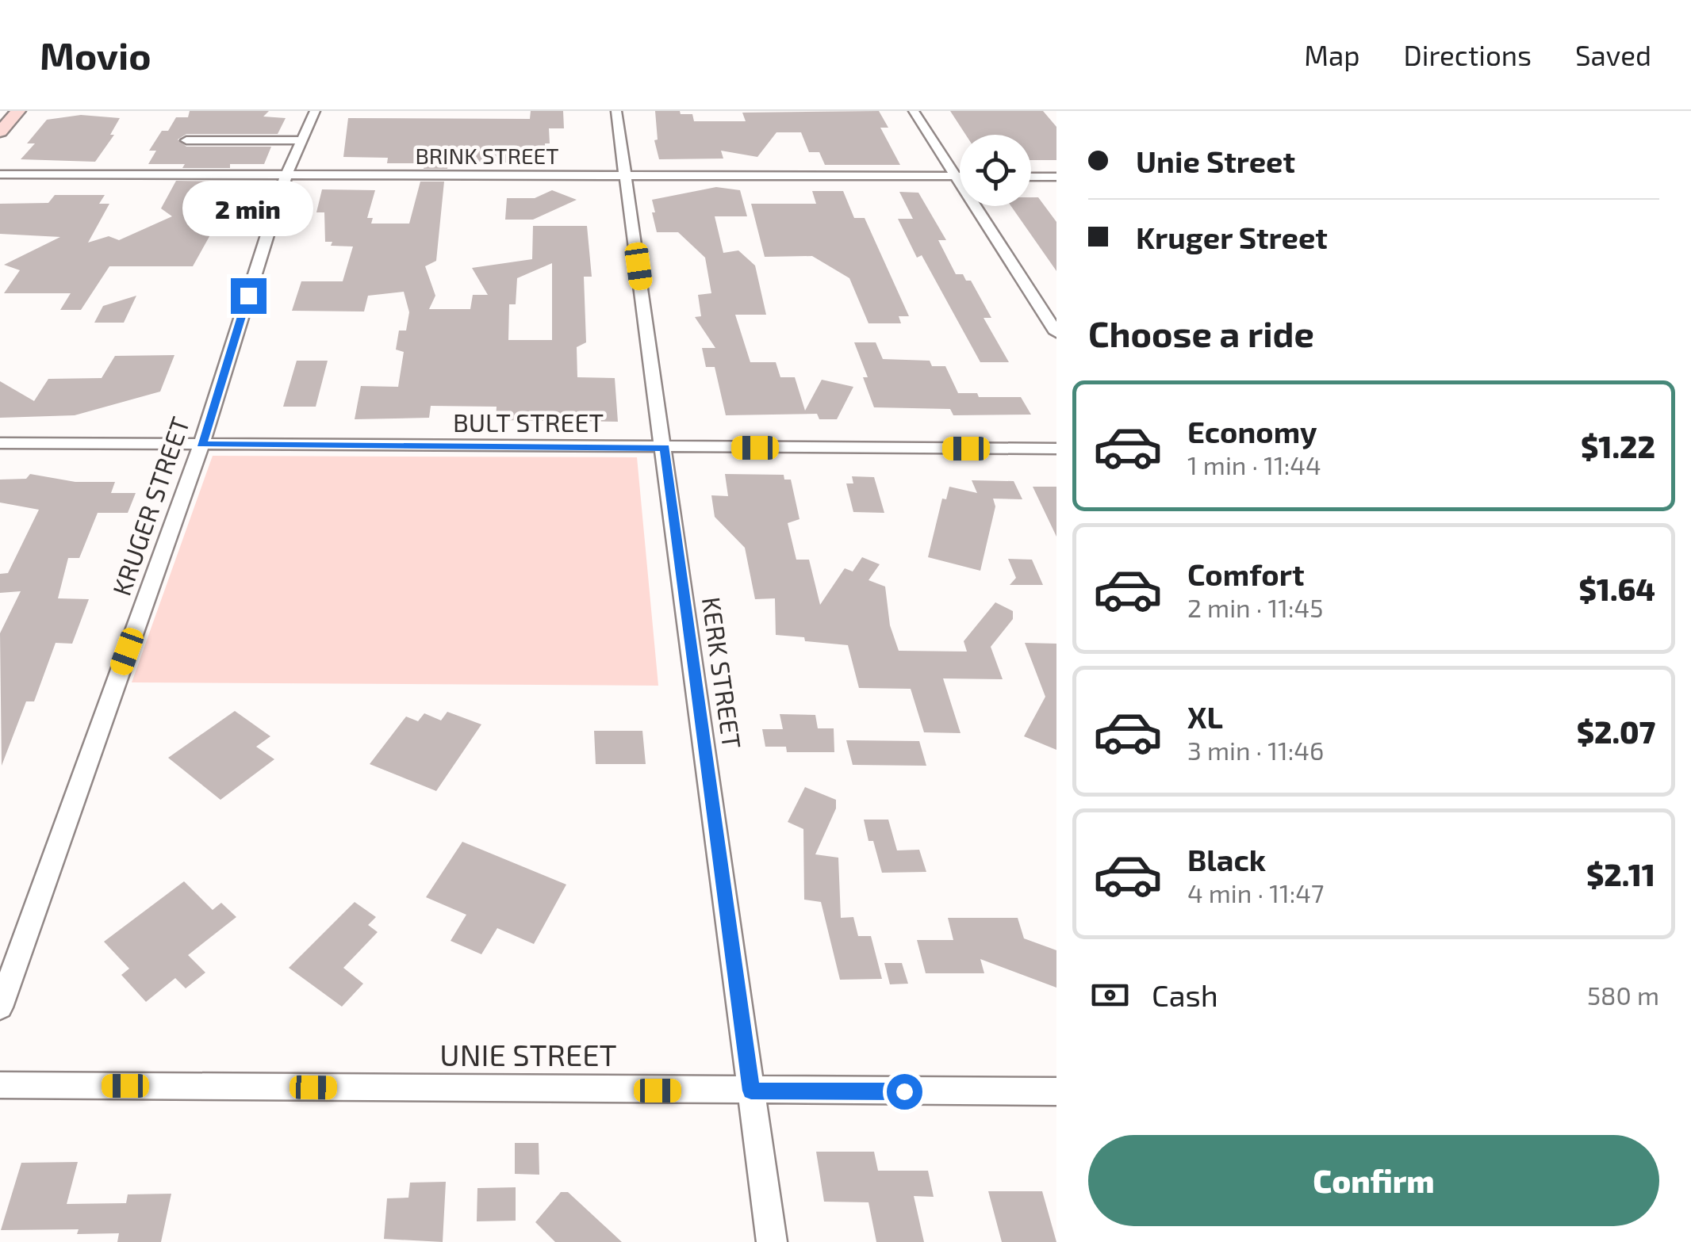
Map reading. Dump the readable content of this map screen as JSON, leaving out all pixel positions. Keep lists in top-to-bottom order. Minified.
{"streets":{"street":["BRINK STREET","BULT STREET","KRUGER STREET","KERK STREET","UNIE STREET"]},"crossings":[["BRINK STREET","KRUGER STREET"],["BRINK STREET","KERK STREET"],["BULT STREET","KRUGER STREET"],["BULT STREET","KERK STREET"],["KERK STREET","UNIE STREET"]],"page":{"header":"Movio","nav":["Map","Directions","Saved"],"banner":["Unie Street","Kruger Street"],"bubble":"2 min","heading":"Choose a ride","list":[{"name":"Economy","note":"1 min · 11:44","value":"$1.22"},{"name":"Comfort","note":"2 min · 11:45","value":"$1.64"},{"name":"XL","note":"3 min · 11:46","value":"$2.07"},{"name":"Black","note":"4 min · 11:47","value":"$2.11"}],"pay":["Cash","580 m"],"buttons":"Confirm"}}
